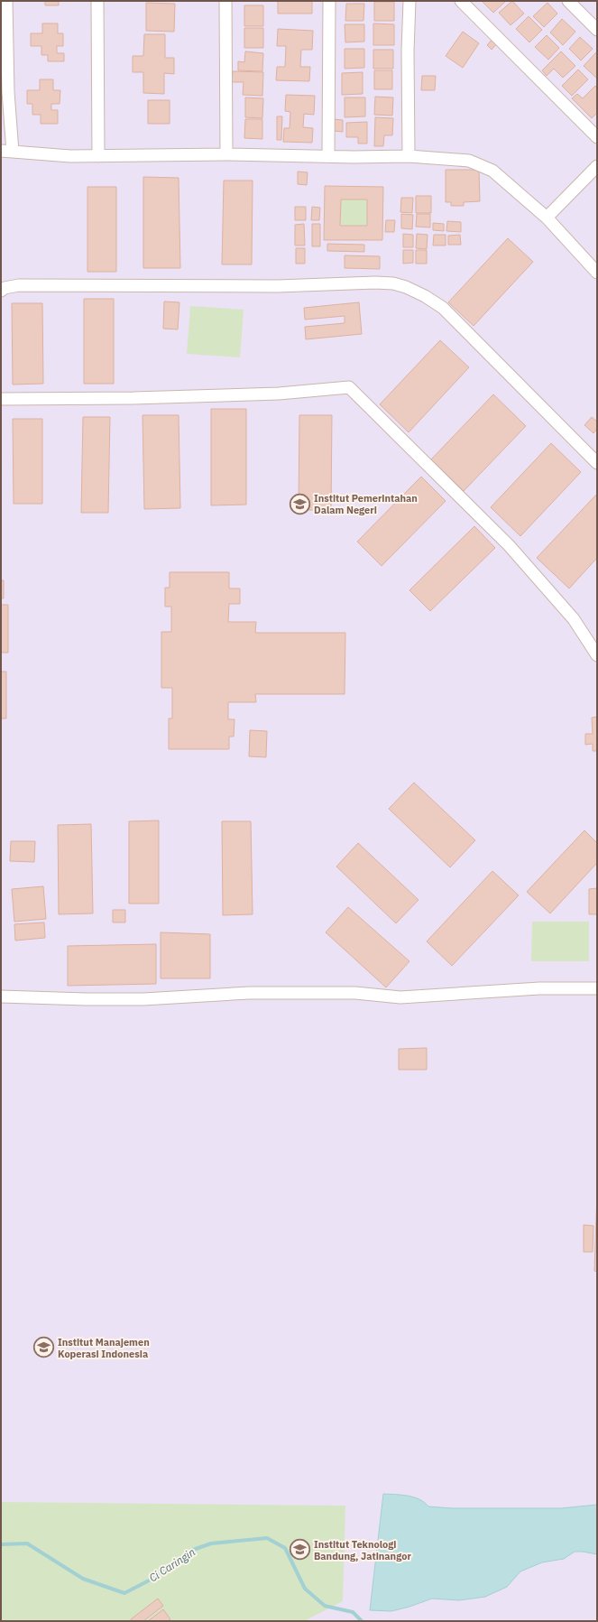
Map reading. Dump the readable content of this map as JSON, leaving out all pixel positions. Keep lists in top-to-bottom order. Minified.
{"water":["Ci Caringin"],"places":{"school or university":["Institut Pemerintahan Dalam Negeri","Institut Manajemen Koperasi Indonesia","Institut Teknologi Bandung, Jatinangor"]}}
